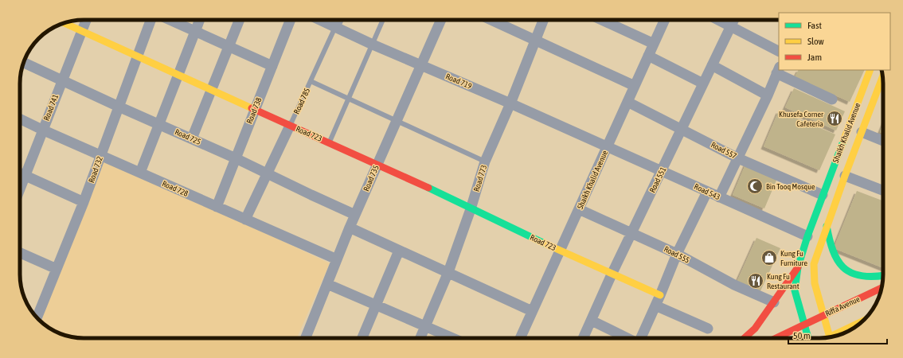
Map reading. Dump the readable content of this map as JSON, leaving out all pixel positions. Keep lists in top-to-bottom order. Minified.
{"streets":{"street":["Road 719","Road 785","Road 741","Road 738","Shaikh Khalid Avenue","Road 723","Road 725","Road 557","Road 732","Road 735","Road 773","Road 551","Road 728","Road 543","Road 555","Riffa Avenue"]},"crossings":[["Road 719","Road 785"],["Road 719","Shaikh Khalid Avenue"],["Road 719","Road 735"],["Road 719","Road 773"],["Road 719","Road 543"],["Road 785","Road 723"],["Road 785","Road 725"],["Road 785","Road 728"],["Road 741","Road 723"],["Road 741","Road 725"],["Road 741","Road 728"],["Road 738","Road 723"],["Road 738","Road 725"],["Road 738","Road 728"],["Shaikh Khalid Avenue","Road 723"],["Shaikh Khalid Avenue","Road 557"],["Shaikh Khalid Avenue","Road 543"],["Shaikh Khalid Avenue","Road 555"],["Shaikh Khalid Avenue","Riffa Avenue"],["Road 723","Road 732"],["Road 723","Road 735"],["Road 723","Road 773"],["Road 723","Road 551"],["Road 725","Road 732"],["Road 725","Road 735"],["Road 557","Road 551"],["Road 732","Road 728"],["Road 735","Road 728"],["Road 551","Road 543"],["Road 551","Road 555"]],"places":{"restaurant":["Khusefa Corner Cafeteria","Kung Fu Restaurant"],"mosque":["Bin Tooq Mosque"],"shop":["Kung Fu Furniture"]},"legend":["Fast","Slow","Jam"],"scale_bar":"50 m"}
